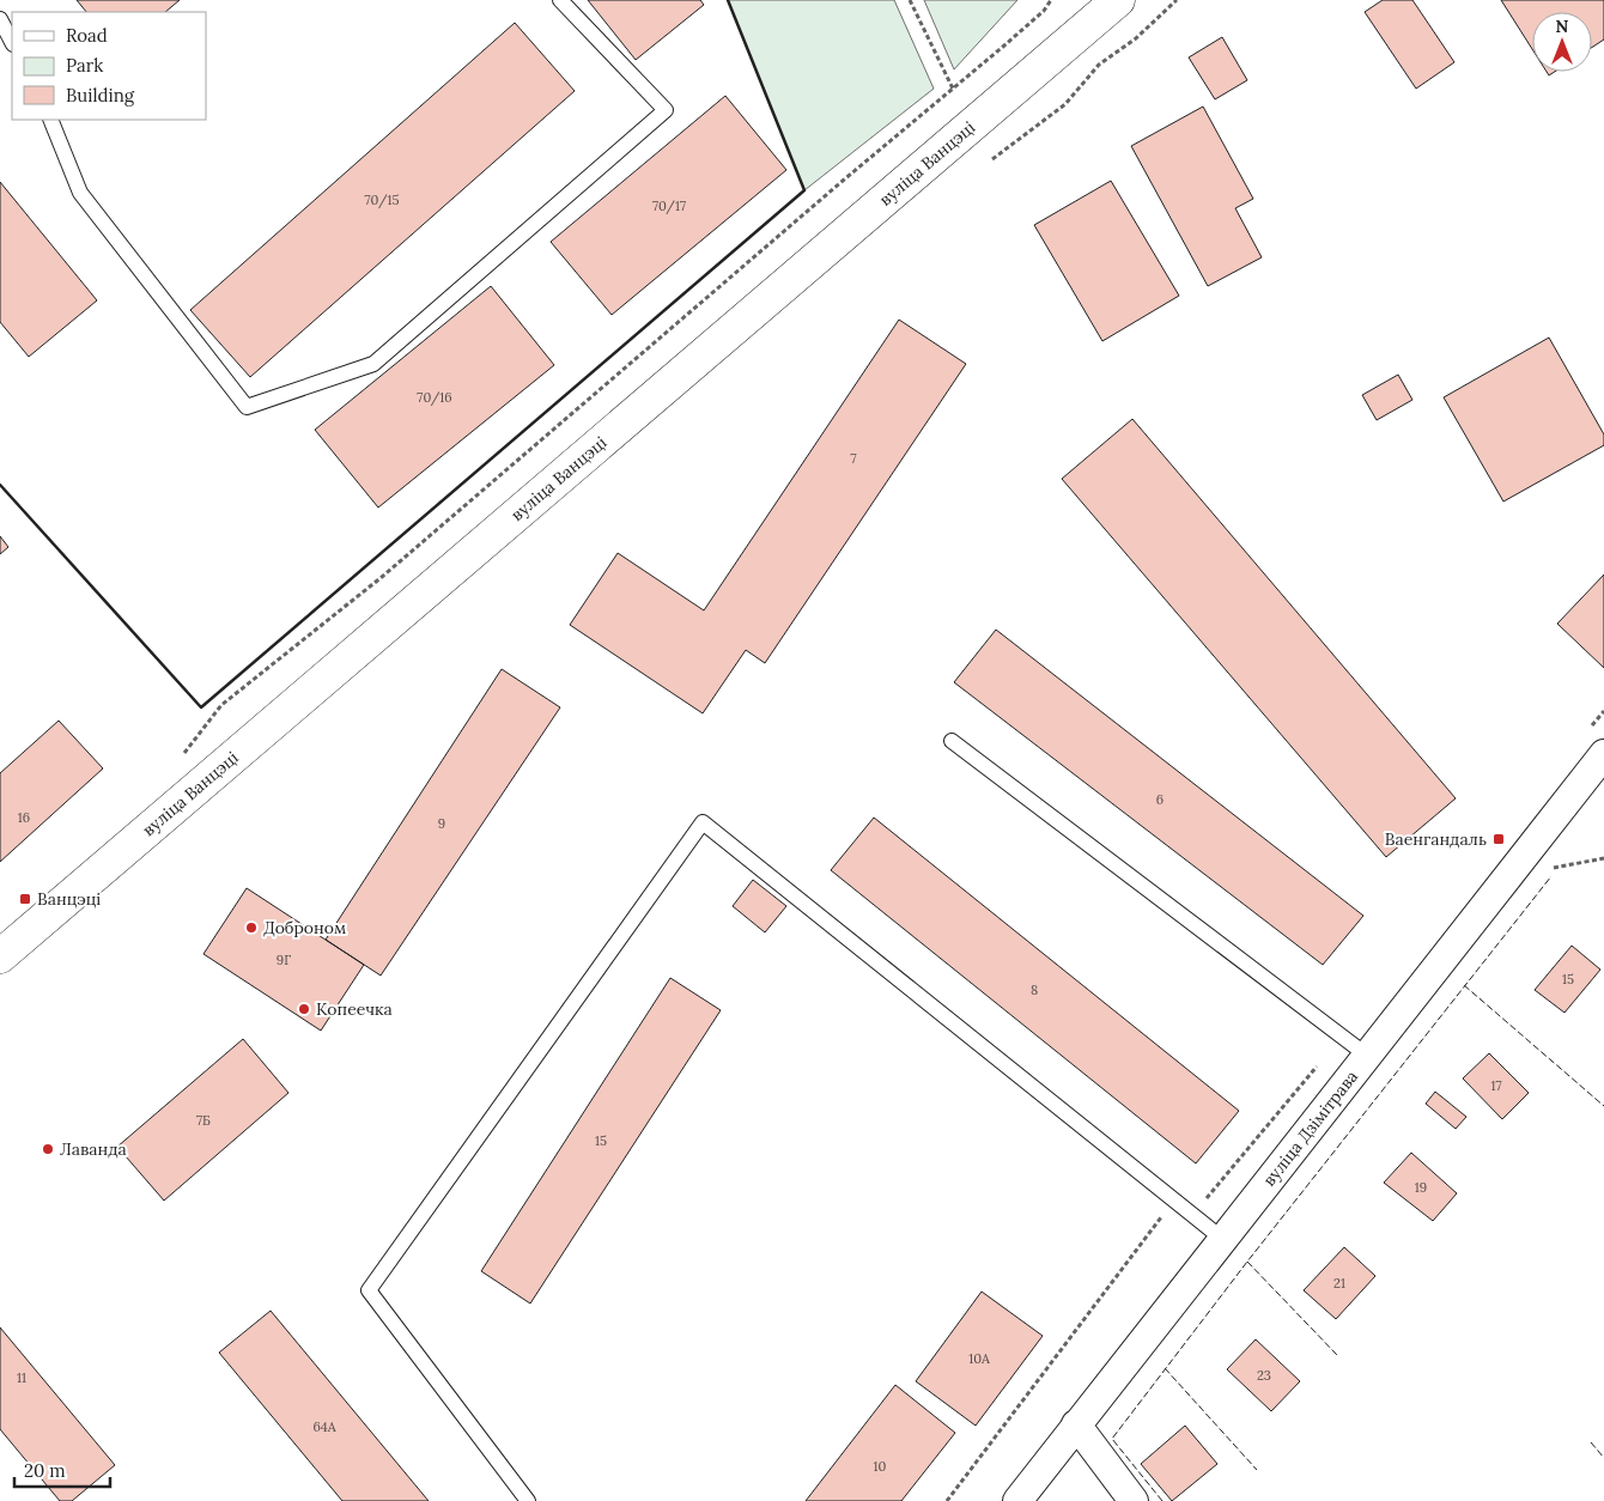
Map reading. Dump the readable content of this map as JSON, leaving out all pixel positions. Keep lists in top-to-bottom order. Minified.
{"streets":{"main road":["вуліца Ванцэці"],"street":["вуліца Дзімітрава"]},"places":{"transit":["Ваенгандаль","Ванцэці"],"other":["Доброном","Копеечка","Лаванда"]},"house_numbers":["70/15","70/17","70/16","7","6","16","9","9Г","15","8","17","7Б","15","19","21","10А","23","11","64А","10"],"legend":["Road","Park","Building"],"scale_bar":"20 m","north":"top"}
